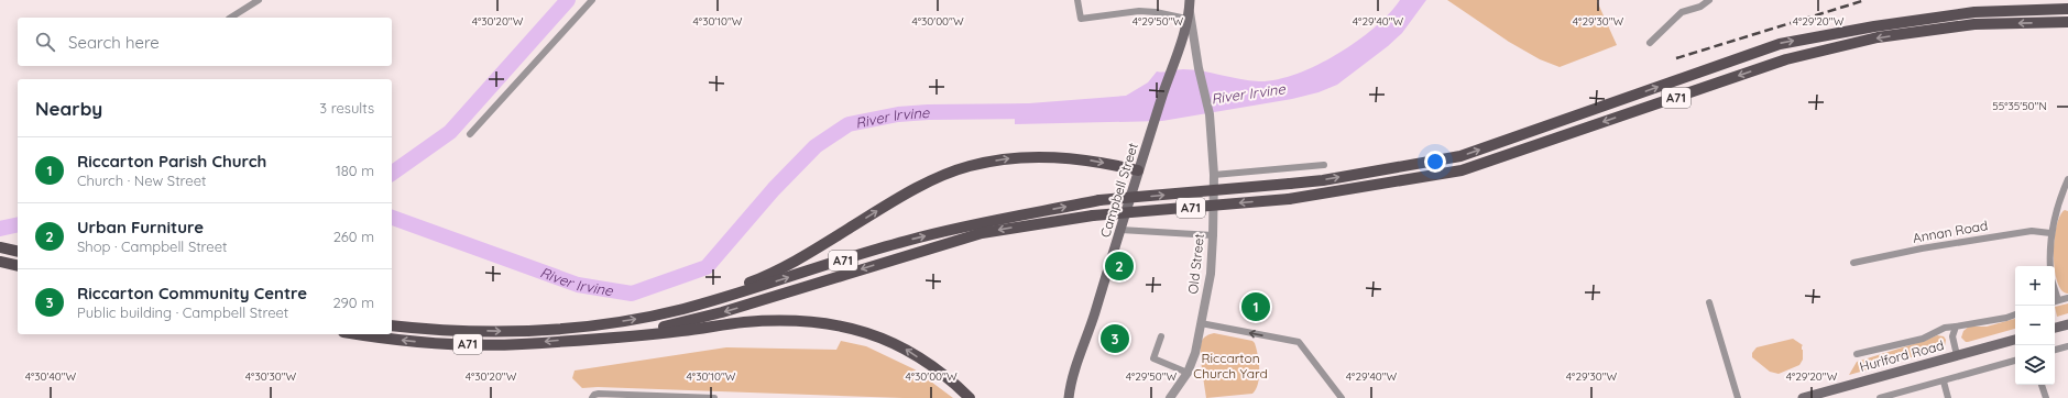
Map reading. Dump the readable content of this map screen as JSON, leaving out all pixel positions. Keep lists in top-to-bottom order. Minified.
{"streets":{"main road":["A71","Campbell Street","Hurlford Road"],"street":["Annan Road","Old Street"]},"crossings":[["Campbell Street","Old Street"]],"water":["River Irvine"],"parks":["Riccarton Church Yard"],"page":{"search":"Search here","heading":["Nearby","3 results"],"list":[{"mark":"1","name":"Riccarton Parish Church","note":"Church · New Street","value":"180 m"},{"mark":"2","name":"Urban Furniture","note":"Shop · Campbell Street","value":"260 m"},{"mark":"3","name":"Riccarton Community Centre","note":"Public building · Campbell Street","value":"290 m"}],"pins":["2","1","3"],"map_buttons":["+","−"]},"coordinates":["4°30'20\"W","4°30'10\"W","4°30'00\"W","4°29'50\"W","4°29'40\"W","4°29'30\"W","4°29'20\"W","55°35'50\"N","4°30'40\"W","4°30'30\"W"]}
